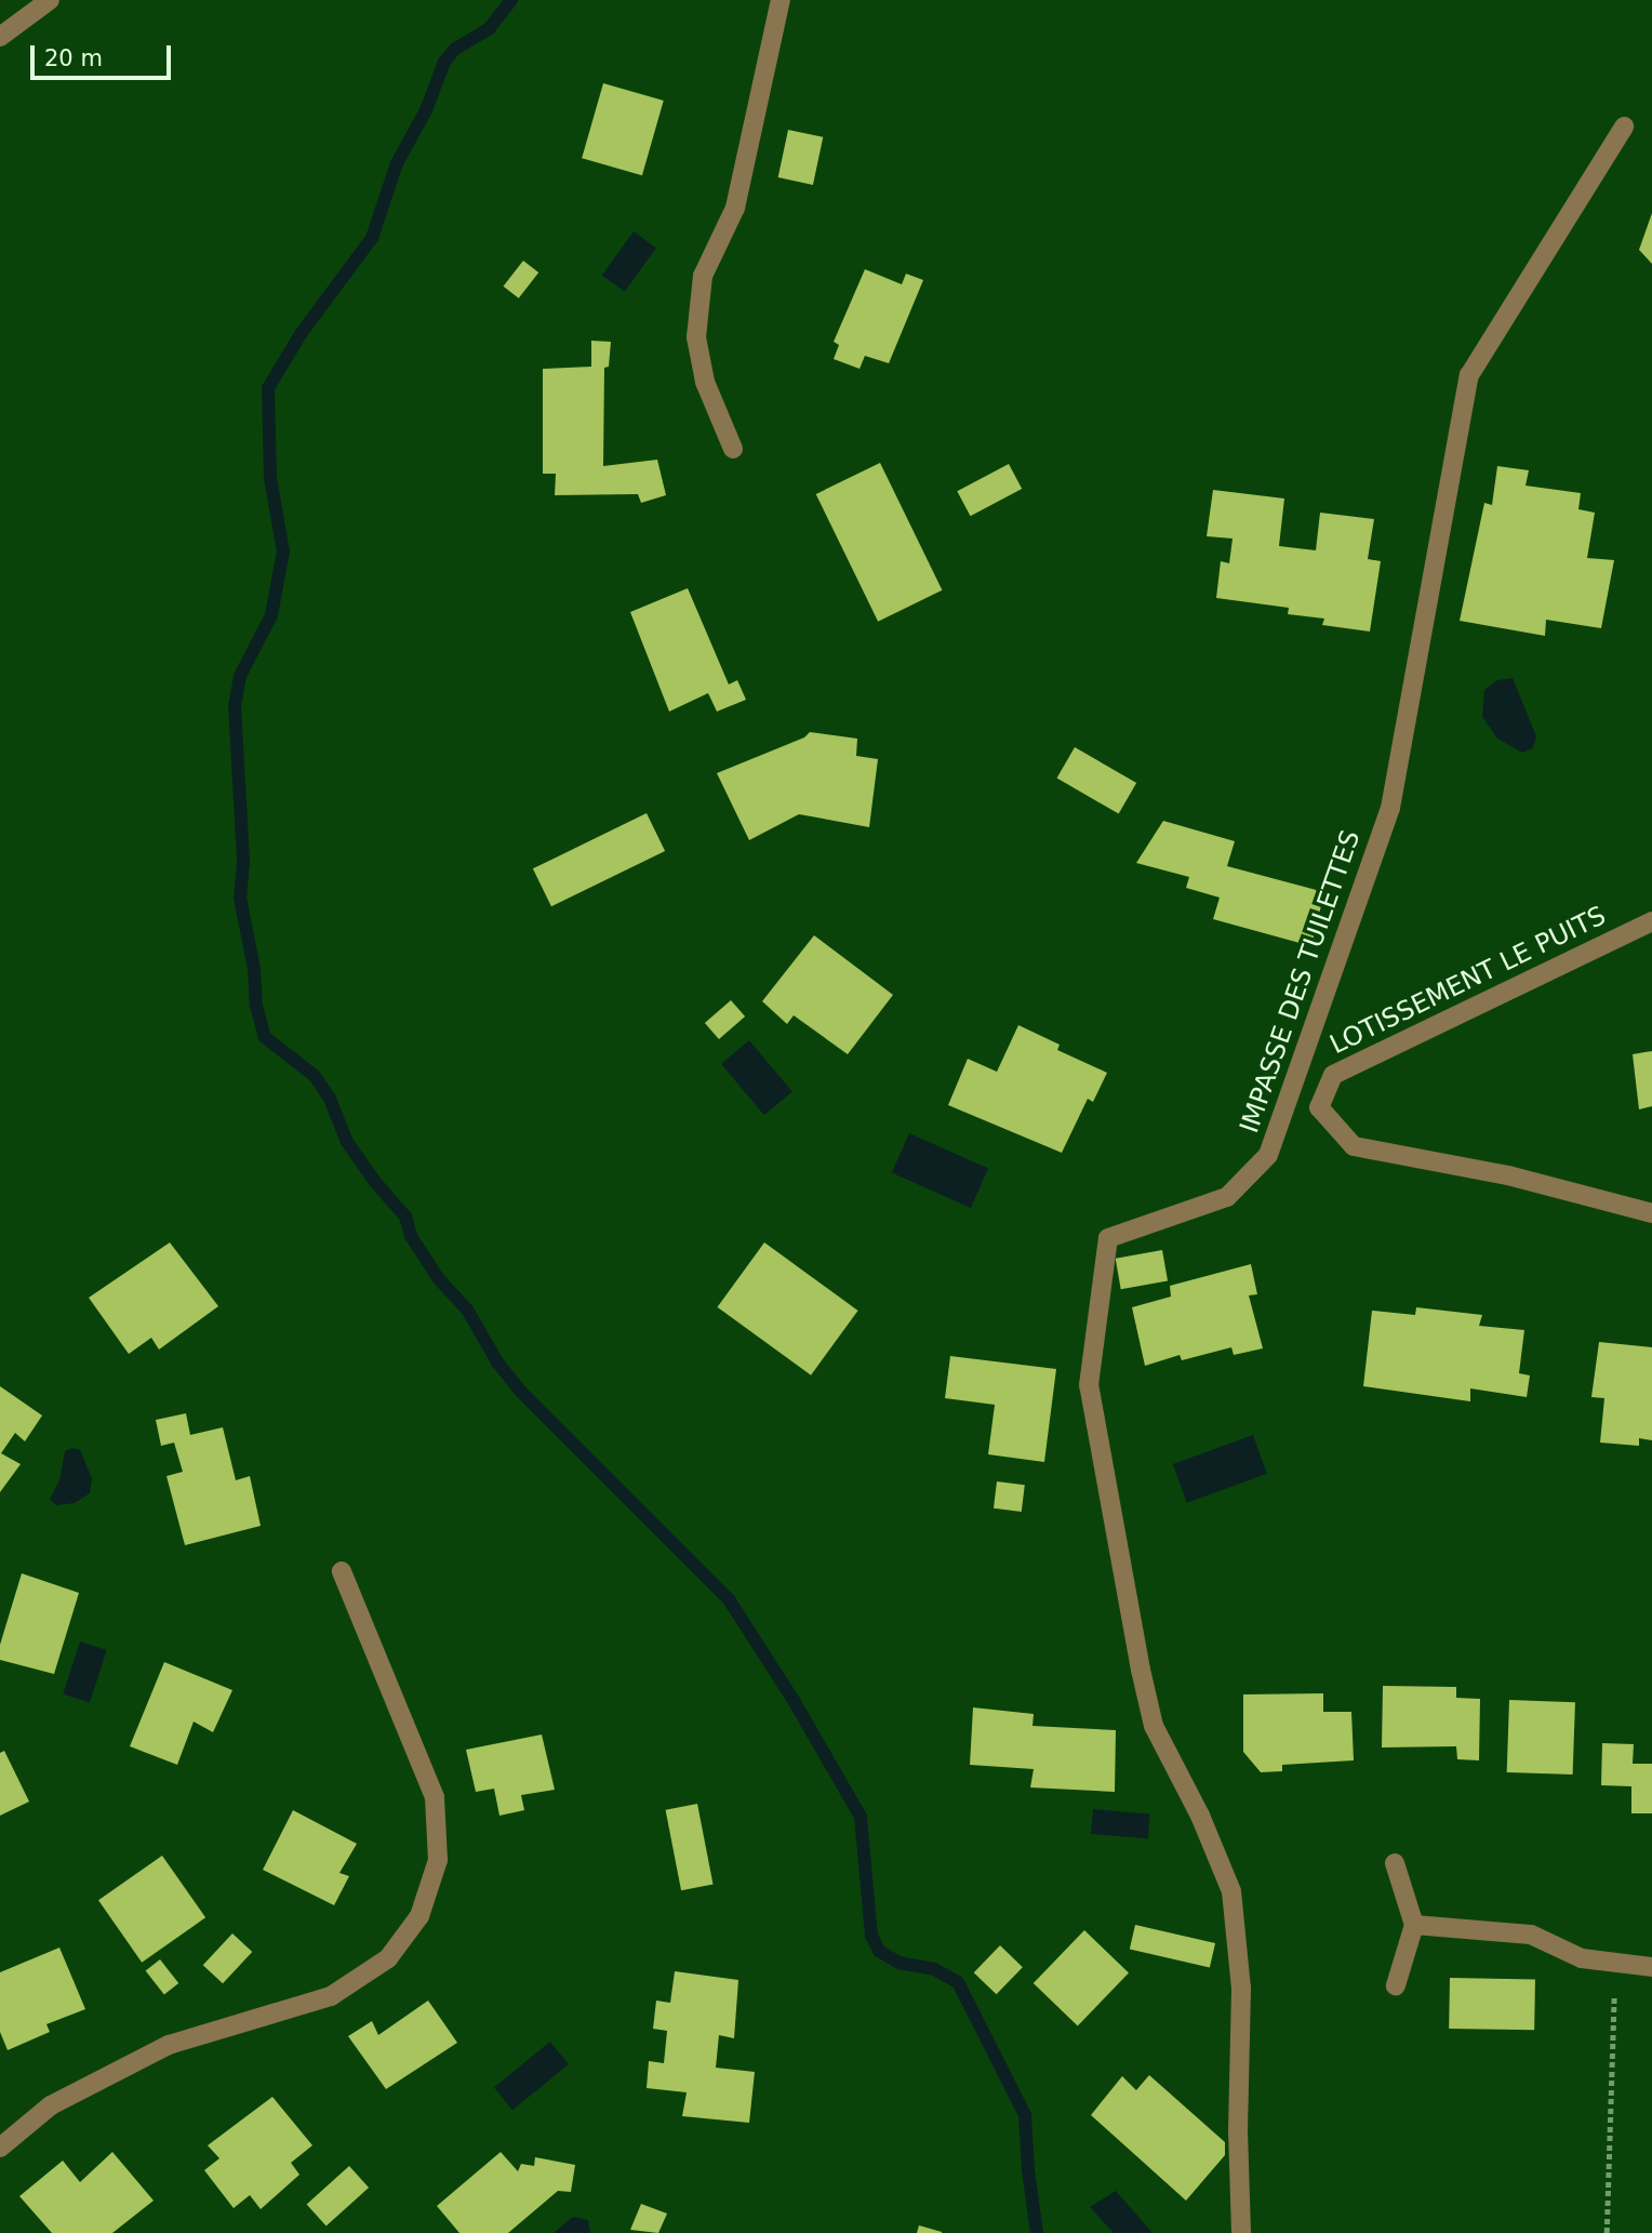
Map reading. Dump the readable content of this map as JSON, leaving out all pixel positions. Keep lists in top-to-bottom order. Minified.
{"streets":{"street":["LOTISSEMENT LE PUITS","IMPASSE DES TUILETTES"]},"scale_bar":"20 m"}
